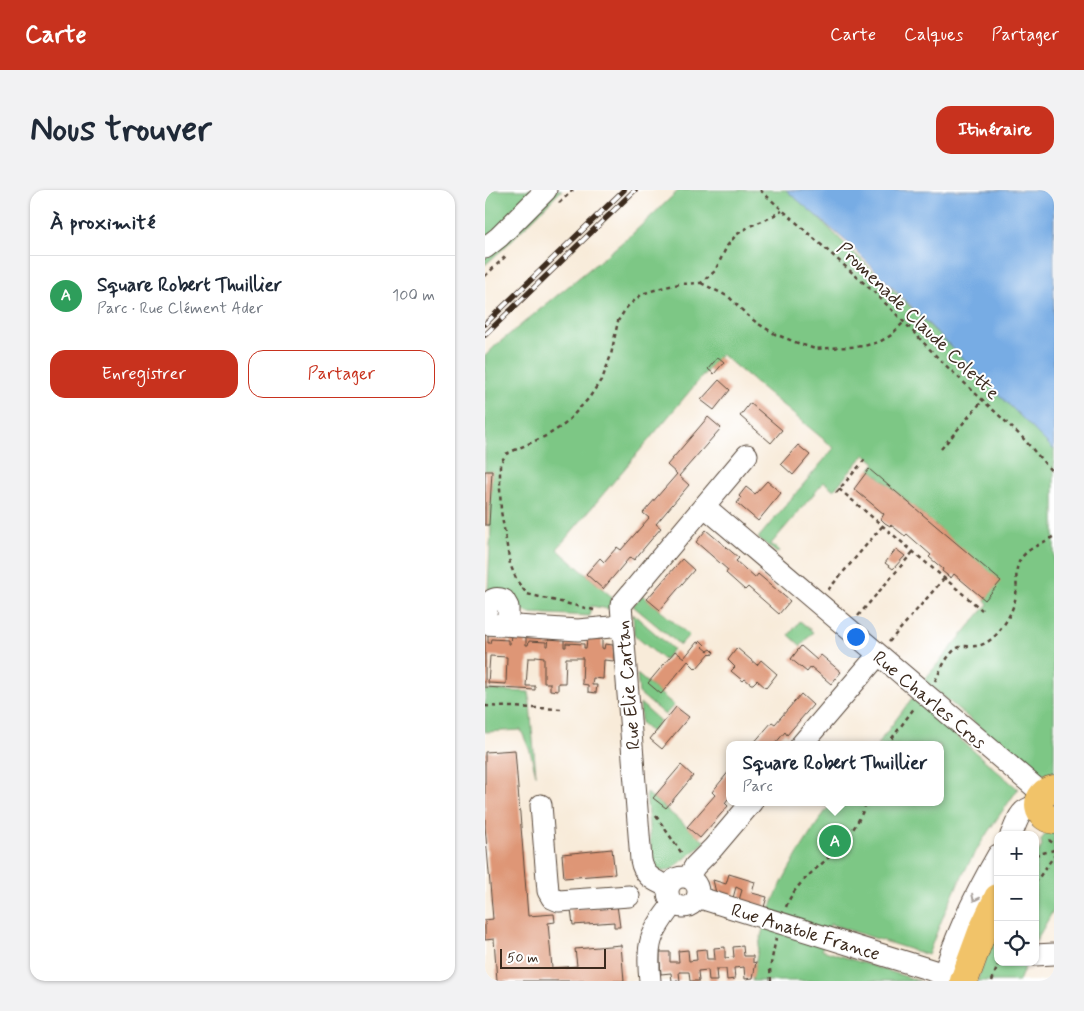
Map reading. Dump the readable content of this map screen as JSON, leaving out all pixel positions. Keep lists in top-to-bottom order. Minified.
{"streets":{"street":["Rue Elie Cartan","Rue Charles Cros","Rue Anatole France"],"path":["Promenade Claude Colette"]},"crossings":[["Rue Elie Cartan","Rue Charles Cros"]],"scale_bar":"50 m","page":{"header":"Carte","nav":["Carte","Calques","Partager"],"buttons":["Itinéraire",["Enregistrer","Partager"]],"title":"Nous trouver","heading":"À proximité","list":[{"mark":"A","name":"Square Robert Thuillier","note":"Parc · Rue Clément Ader","value":"100 m"}],"popup":["Square Robert Thuillier","Parc"],"pins":"A","map_buttons":["+","−"],"scale":"50 m"}}
